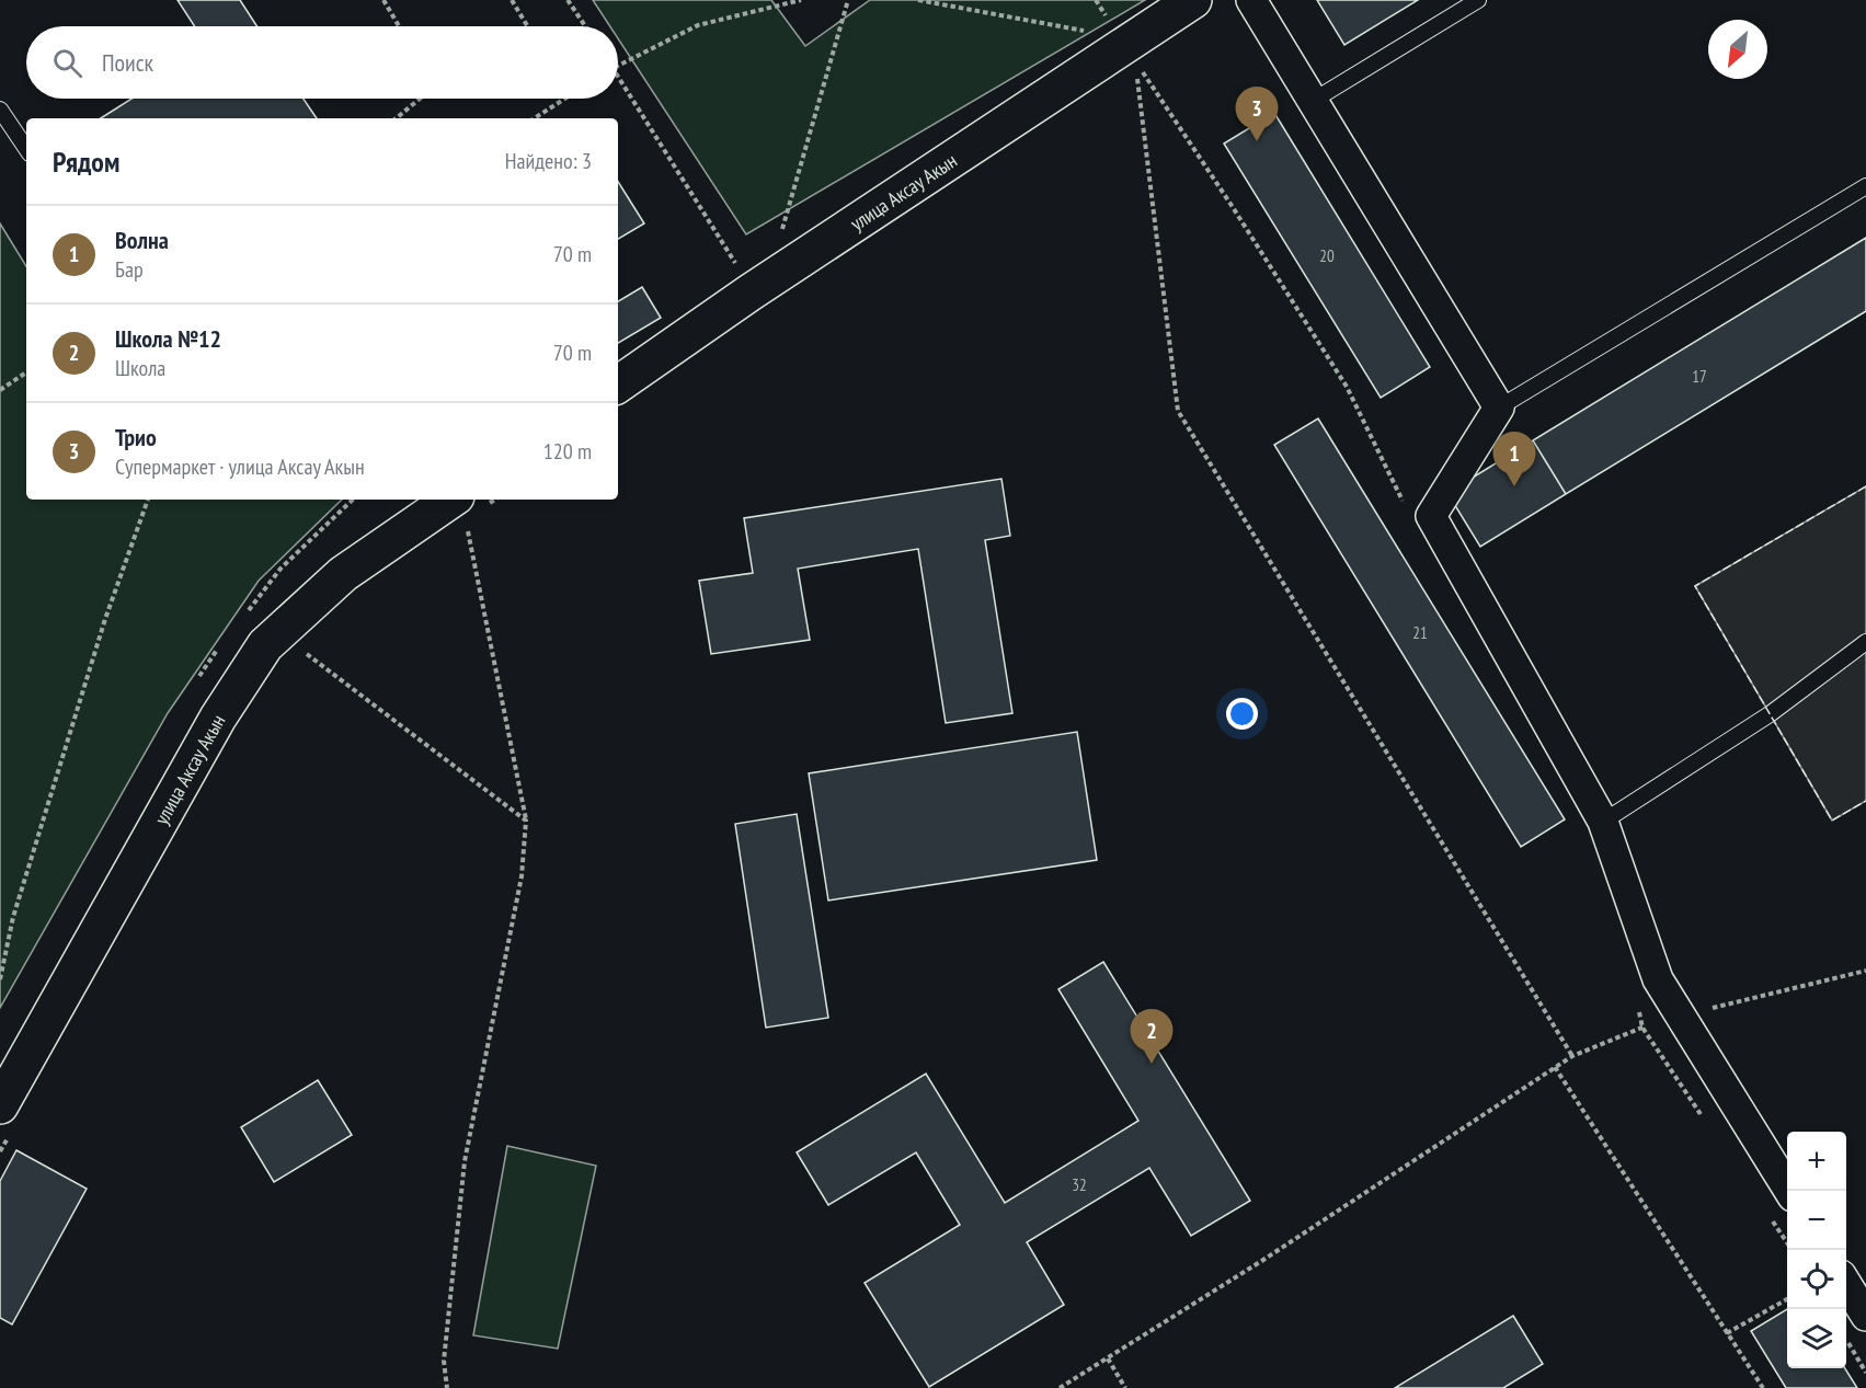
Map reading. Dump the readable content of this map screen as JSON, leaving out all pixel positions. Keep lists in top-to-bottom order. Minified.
{"streets":{"street":["улица Аксау Акын"]},"house_numbers":["20","17","21","32"],"north":"bottom left","page":{"search":"Поиск","pins":["3","1","2"],"heading":["Рядом","Найдено: 3"],"list":[{"mark":"1","name":"Волна","note":"Бар","value":"70 m"},{"mark":"2","name":"Школа №12","note":"Школа","value":"70 m"},{"mark":"3","name":"Трио","note":"Супермаркет · улица Аксау Акын","value":"120 m"}],"map_buttons":["+","−"]}}
